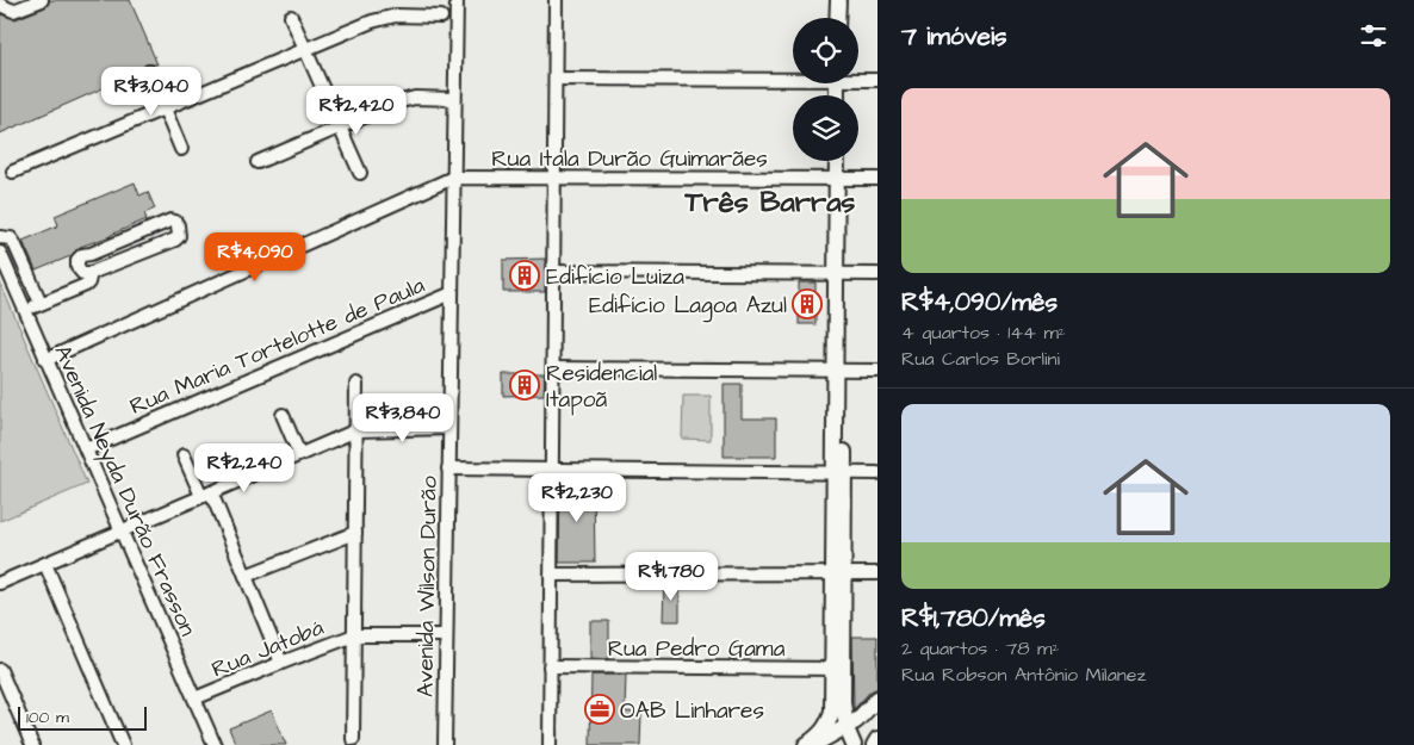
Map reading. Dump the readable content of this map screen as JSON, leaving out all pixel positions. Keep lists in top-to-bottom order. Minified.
{"streets":{"street":["Rua Itala Durão Guimarães","Rua Maria Tortelotte de Paula","Avenida Neyda Durão Frasson","Avenida Wilson Durão","Rua Jatobá","Rua Pedro Gama"]},"crossings":[["Rua Itala Durão Guimarães","Avenida Wilson Durão"],["Rua Maria Tortelotte de Paula","Avenida Neyda Durão Frasson"],["Rua Maria Tortelotte de Paula","Avenida Wilson Durão"],["Avenida Neyda Durão Frasson","Rua Jatobá"]],"districts":["Três Barras"],"places":{"building":["Edifício Luiza","Edifício Lagoa Azul","Residencial Itapoã"],"office":["OAB Linhares"]},"scale_bar":"100 m","page":{"heading":"7 imóveis","price":["R$3,040","R$2,420","R$4,090","R$3,840","R$2,240","R$2,230","R$1,780"],"list":[{"name":"R$4,090/mês","note":"4 quartos · 144 m² · Rua Carlos Borlini"},{"name":"R$1,780/mês","note":"2 quartos · 78 m² · Rua Robson Antônio Milanez"}],"scale":"100 m"}}
